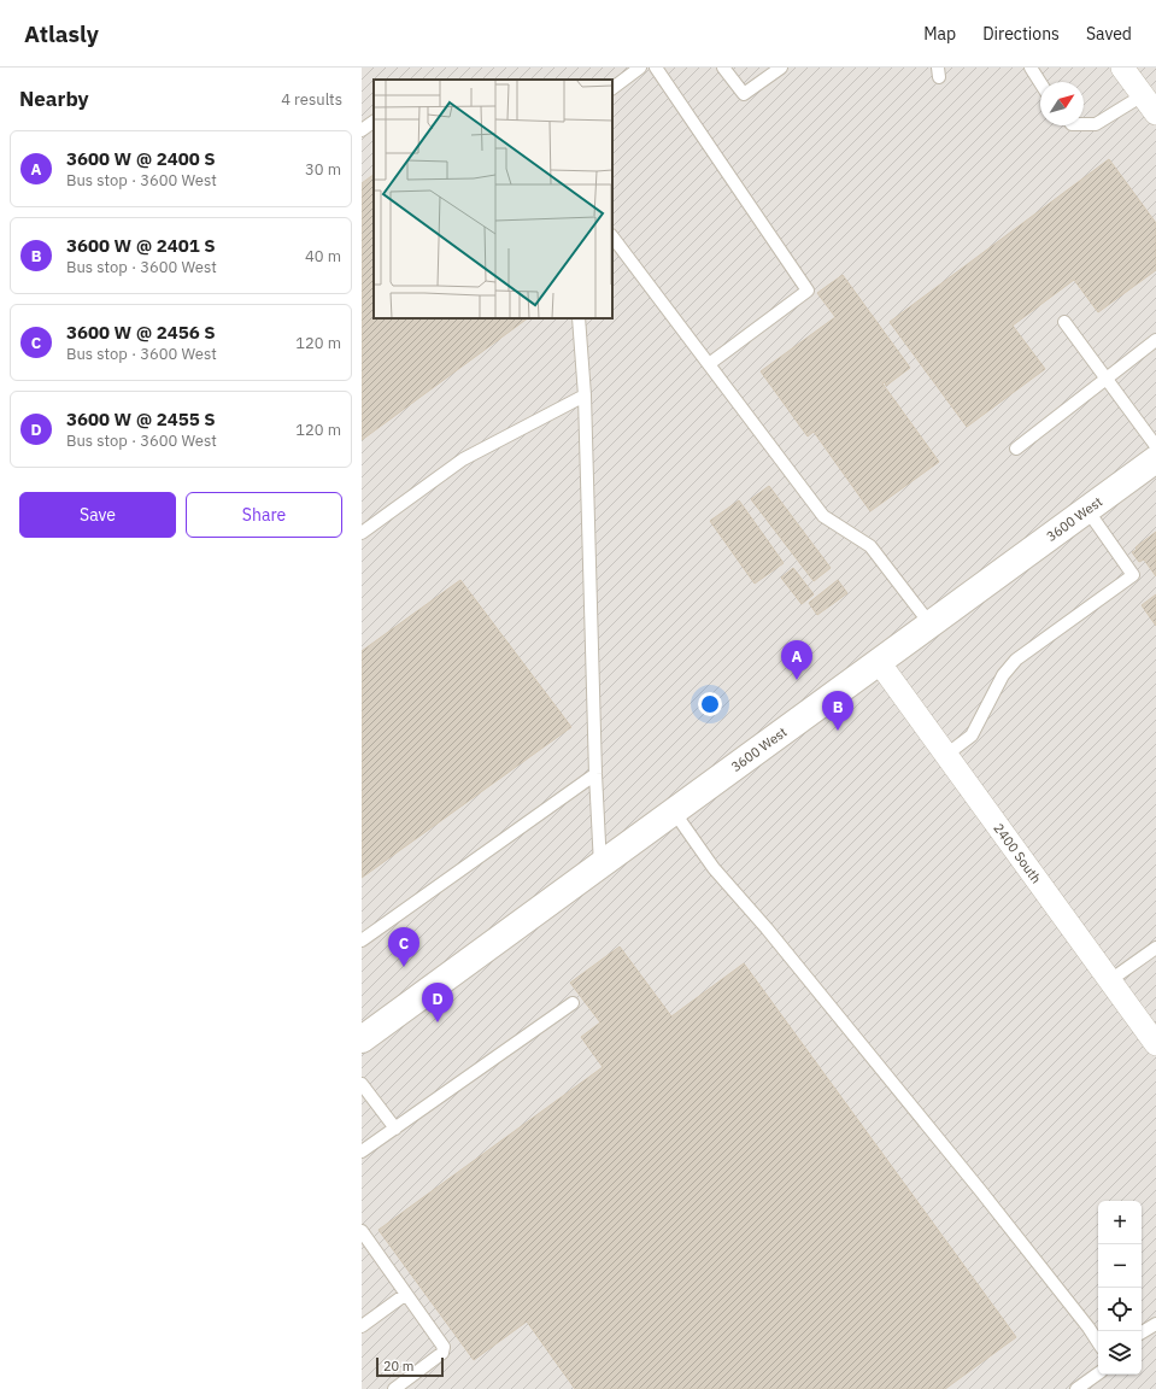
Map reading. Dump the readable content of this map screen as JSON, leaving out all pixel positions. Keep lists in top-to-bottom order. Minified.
{"streets":{"street":["3600 West","2400 South"]},"crossings":[["3600 West","2400 South"]],"scale_bar":"20 m","north":"top right","page":{"header":"Atlasly","nav":["Map","Directions","Saved"],"heading":["Nearby","4 results"],"list":[{"mark":"A","name":"3600 W @ 2400 S","note":"Bus stop · 3600 West","value":"30 m"},{"mark":"B","name":"3600 W @ 2401 S","note":"Bus stop · 3600 West","value":"40 m"},{"mark":"C","name":"3600 W @ 2456 S","note":"Bus stop · 3600 West","value":"120 m"},{"mark":"D","name":"3600 W @ 2455 S","note":"Bus stop · 3600 West","value":"120 m"}],"buttons":["Save","Share"],"pins":["A","B","C","D"],"map_buttons":["+","−"],"scale":"20 m"}}
